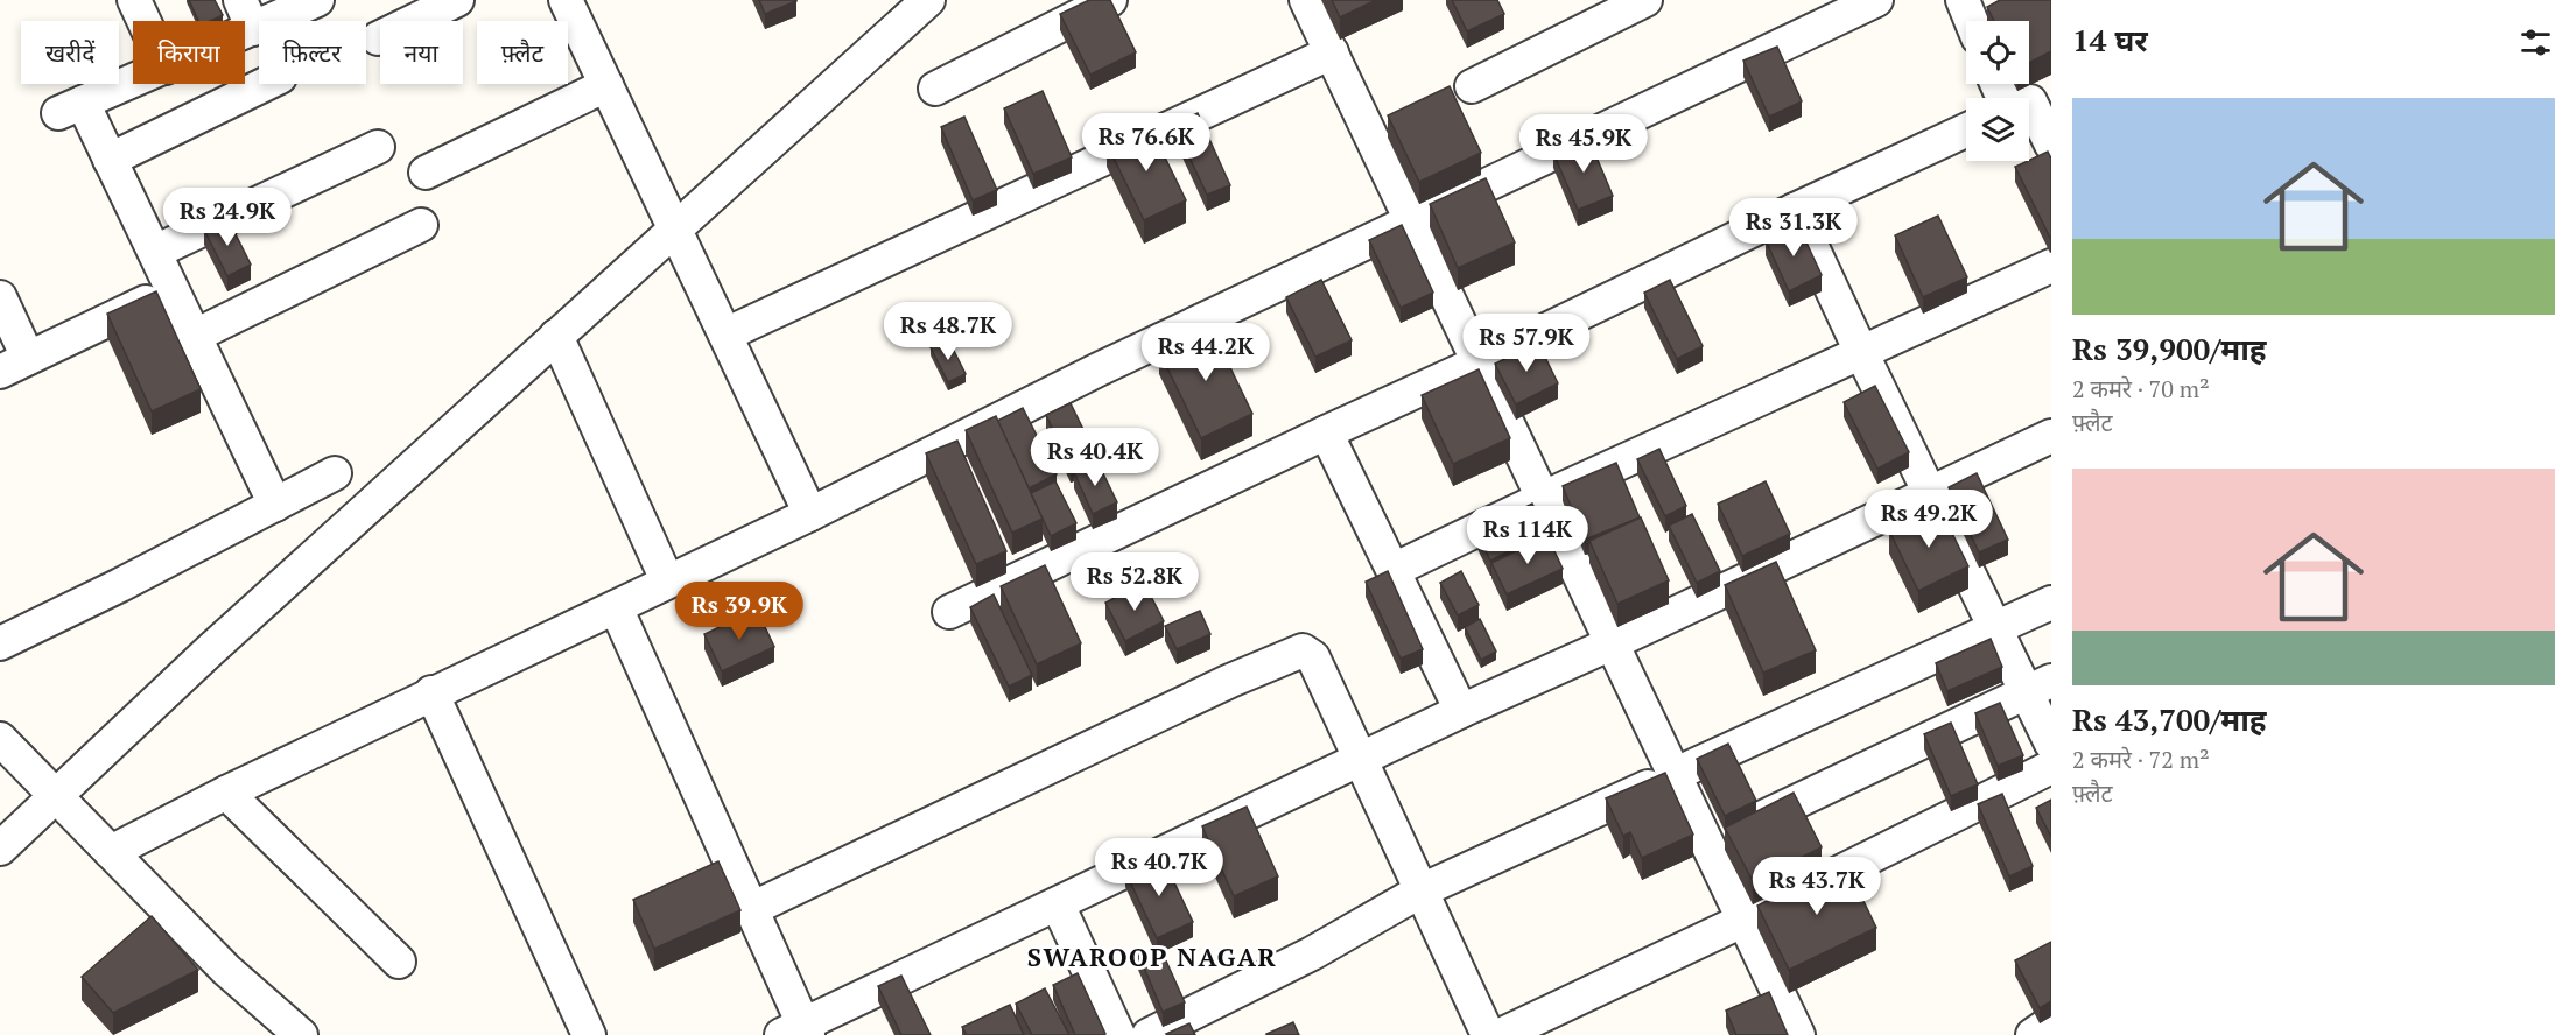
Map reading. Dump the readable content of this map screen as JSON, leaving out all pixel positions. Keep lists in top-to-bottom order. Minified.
{"districts":["SWAROOP NAGAR"],"page":{"heading":"14 घर","chip":["खरीदें","किराया","फ़िल्टर","नया","फ़्लैट"],"list":[{"name":"Rs 39,900/माह","note":"2 कमरे · 70 m² · फ़्लैट"},{"name":"Rs 43,700/माह","note":"2 कमरे · 72 m² · फ़्लैट"}],"price":["Rs 76.6K","Rs 45.9K","Rs 24.9K","Rs 31.3K","Rs 48.7K","Rs 57.9K","Rs 44.2K","Rs 40.4K","Rs 49.2K","Rs 114K","Rs 52.8K","Rs 39.9K","Rs 40.7K","Rs 43.7K"]}}
